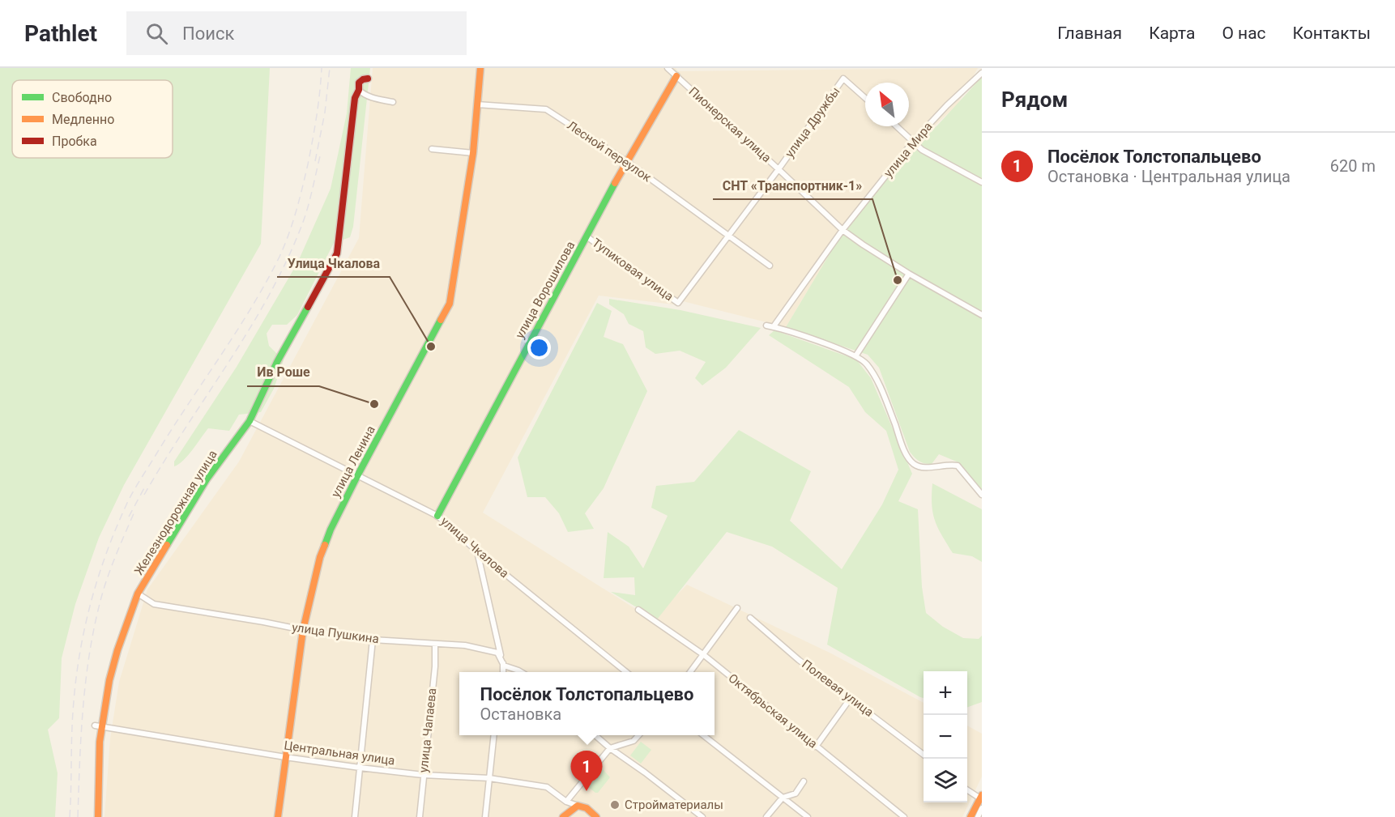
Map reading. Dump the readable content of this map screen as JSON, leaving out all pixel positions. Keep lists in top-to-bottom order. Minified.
{"streets":{"street":["улица Дружбы","Пионерская улица","улица Мира","Лесной переулок","Тупиковая улица","улица Ворошилова","улица Ленина","Железнодорожная улица","улица Чкалова","улица Пушкина","Полевая улица","Октябрьская улица","улица Чапаева","Центральная улица"]},"crossings":[["улица Дружбы","Пионерская улица"],["улица Дружбы","Лесной переулок"],["улица Дружбы","Тупиковая улица"],["Пионерская улица","улица Мира"],["Пионерская улица","улица Ворошилова"],["Лесной переулок","улица Ворошилова"],["Лесной переулок","улица Ленина"],["Тупиковая улица","улица Ворошилова"],["улица Ворошилова","улица Чкалова"],["улица Ленина","улица Чкалова"],["улица Ленина","улица Пушкина"],["улица Ленина","Центральная улица"],["Железнодорожная улица","улица Чкалова"],["Железнодорожная улица","улица Пушкина"],["Железнодорожная улица","Центральная улица"],["улица Пушкина","улица Чапаева"],["улица Чапаева","Центральная улица"]],"places":["СНТ «Транспортник-1»","Улица Чкалова","Ив Роше","Стройматериалы"],"legend":["Свободно","Медленно","Пробка"],"north":"top left","page":{"header":"Pathlet","search":"Поиск","nav":["Главная","Карта","О нас","Контакты"],"heading":"Рядом","list":[{"mark":"1","name":"Посёлок Толстопальцево","note":"Остановка · Центральная улица","value":"620 m"}],"map_buttons":["+","−"],"popup":["Посёлок Толстопальцево","Остановка"],"pins":"1"}}
